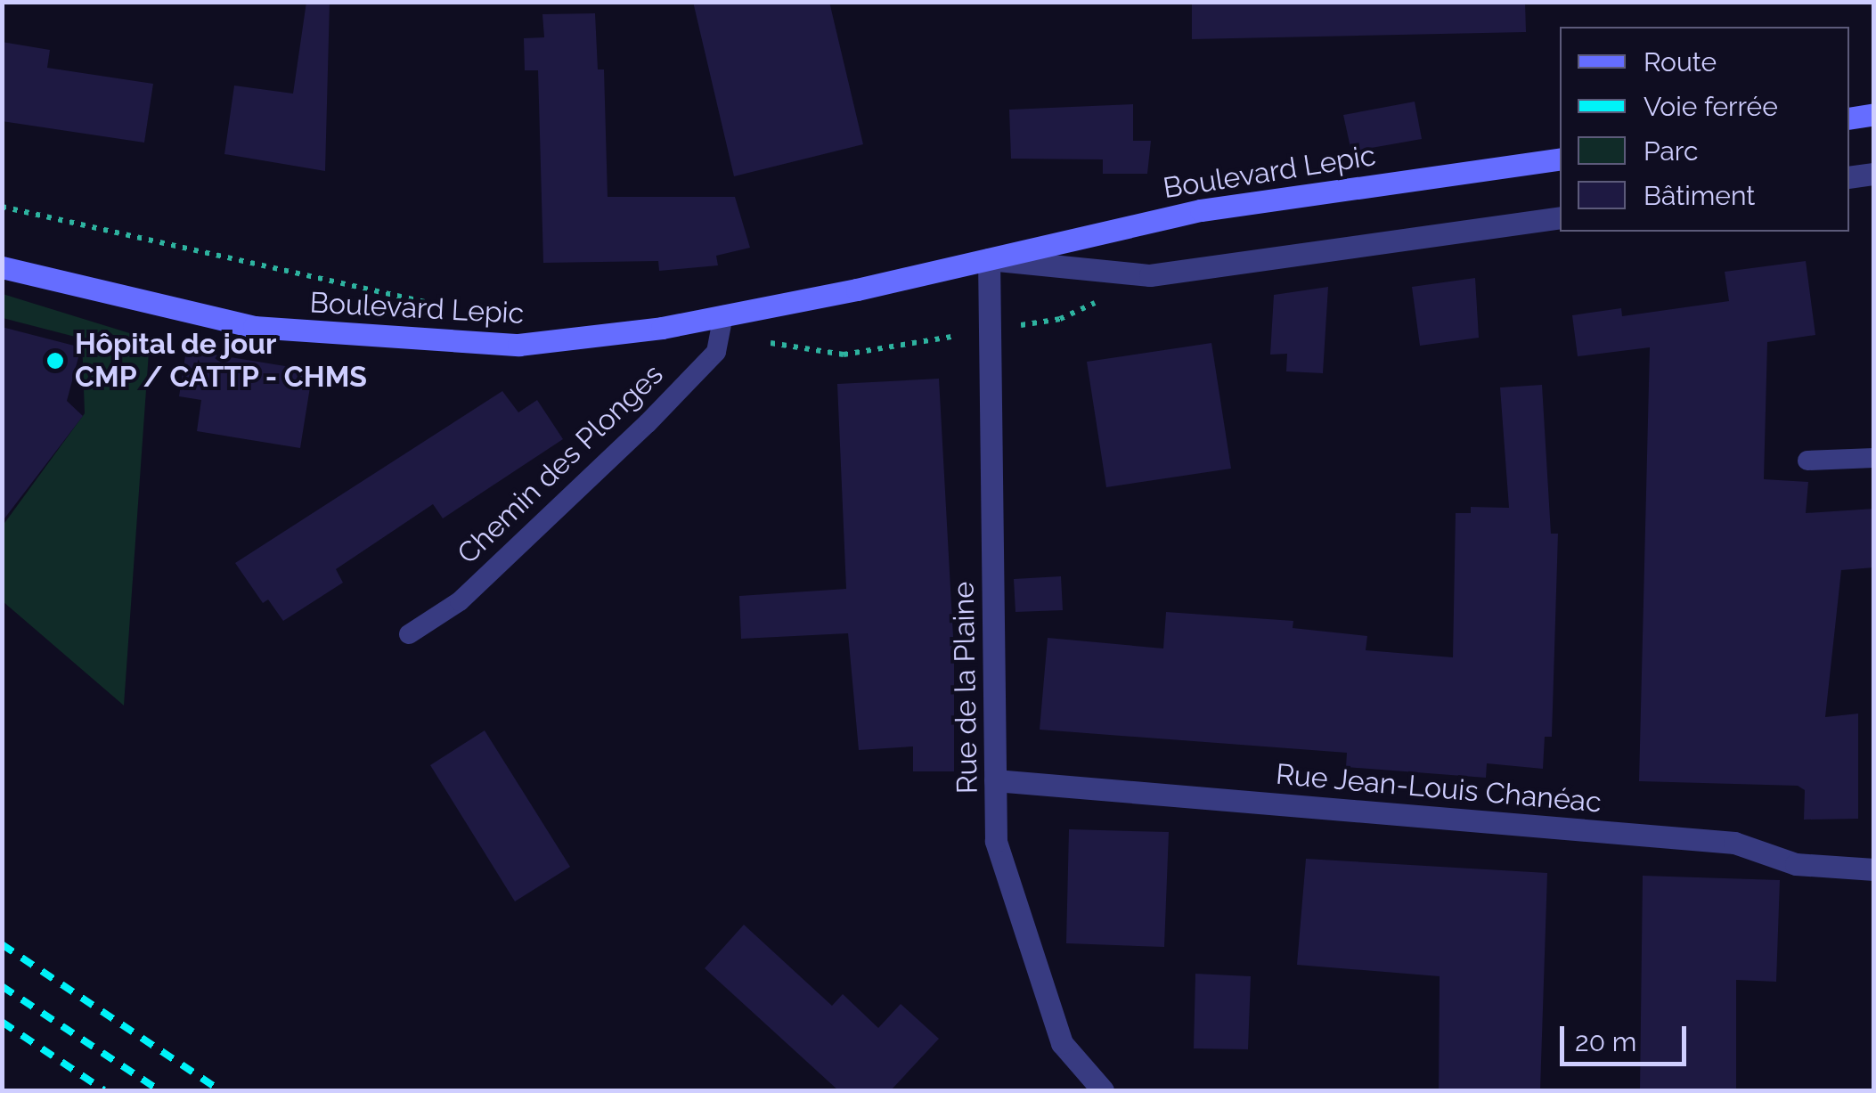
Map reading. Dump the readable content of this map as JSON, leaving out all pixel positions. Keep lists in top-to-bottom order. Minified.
{"streets":{"main road":["Boulevard Lepic"],"street":["Rue de la Plaine","Rue Jean-Louis Chanéac"],"lane":["Chemin des Plonges"]},"crossings":[["Boulevard Lepic","Chemin des Plonges"],["Boulevard Lepic","Rue de la Plaine"],["Rue de la Plaine","Rue Jean-Louis Chanéac"]],"places":["Hôpital de jour CMP / CATTP - CHMS"],"legend":["Route","Voie ferrée","Parc","Bâtiment"],"scale_bar":"20 m"}
